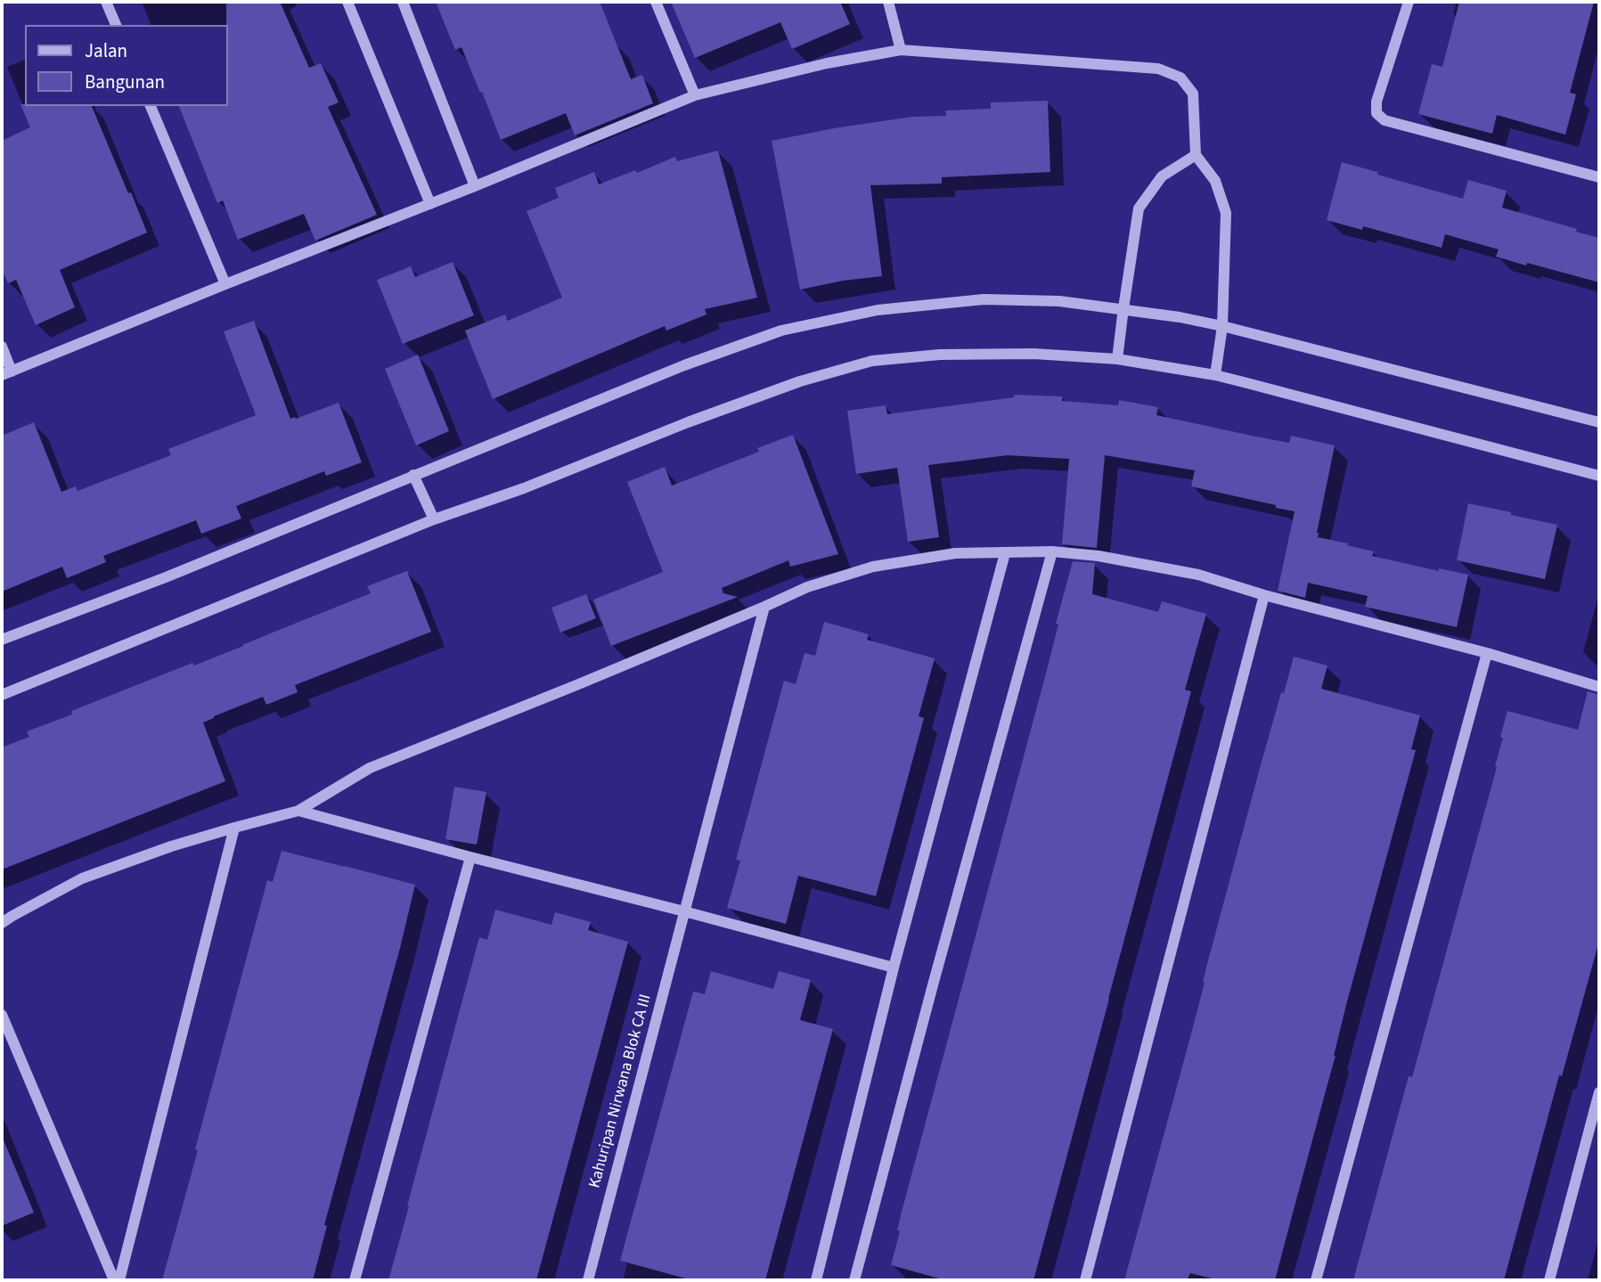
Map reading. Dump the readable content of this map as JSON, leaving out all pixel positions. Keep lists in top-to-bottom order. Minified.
{"streets":{"street":["Kahuripan Nirwana Blok CA III"]},"legend":["Jalan","Bangunan"]}
